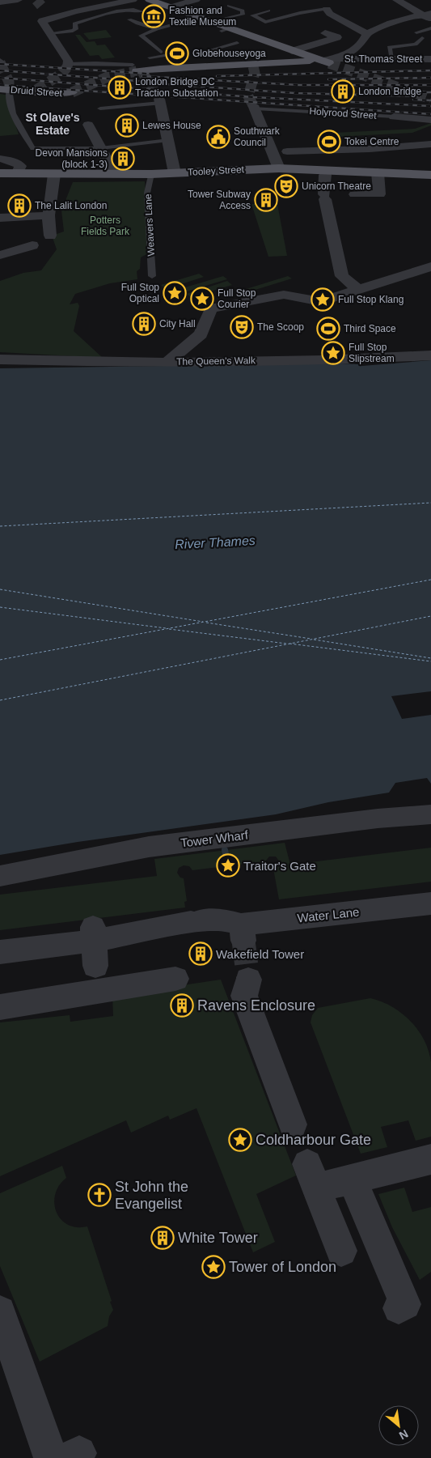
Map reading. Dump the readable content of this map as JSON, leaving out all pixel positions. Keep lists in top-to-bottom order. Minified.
{"streets":{"main road":["Druid Street","Tooley Street"],"street":["St. Thomas Street","Holyrood Street","The Queen's Walk","Tower Wharf","Water Lane"],"lane":["Weavers Lane"]},"crossings":[["Tooley Street","Weavers Lane"]],"districts":["St Olave's Estate"],"water":["River Thames"],"parks":["Potters Fields Park"],"places":{"museum":["Fashion and Textile Museum"],"sports":["Globehouseyoga","Tokei Centre","Third Space"],"building":["London Bridge DC Traction Substation","London Bridge","Lewes House","Devon Mansions (block 1-3)","Tower Subway Access","The Lalit London","City Hall","Wakefield Tower","Ravens Enclosure","White Tower"],"public building":["Southwark Council"],"theatre":["Unicorn Theatre","The Scoop"],"place":["Full Stop Optical","Full Stop Courier","Full Stop Klang","Full Stop Slipstream","Traitor's Gate","Coldharbour Gate","Tower of London"],"church":["St John the Evangelist"]},"north":"bottom right"}
